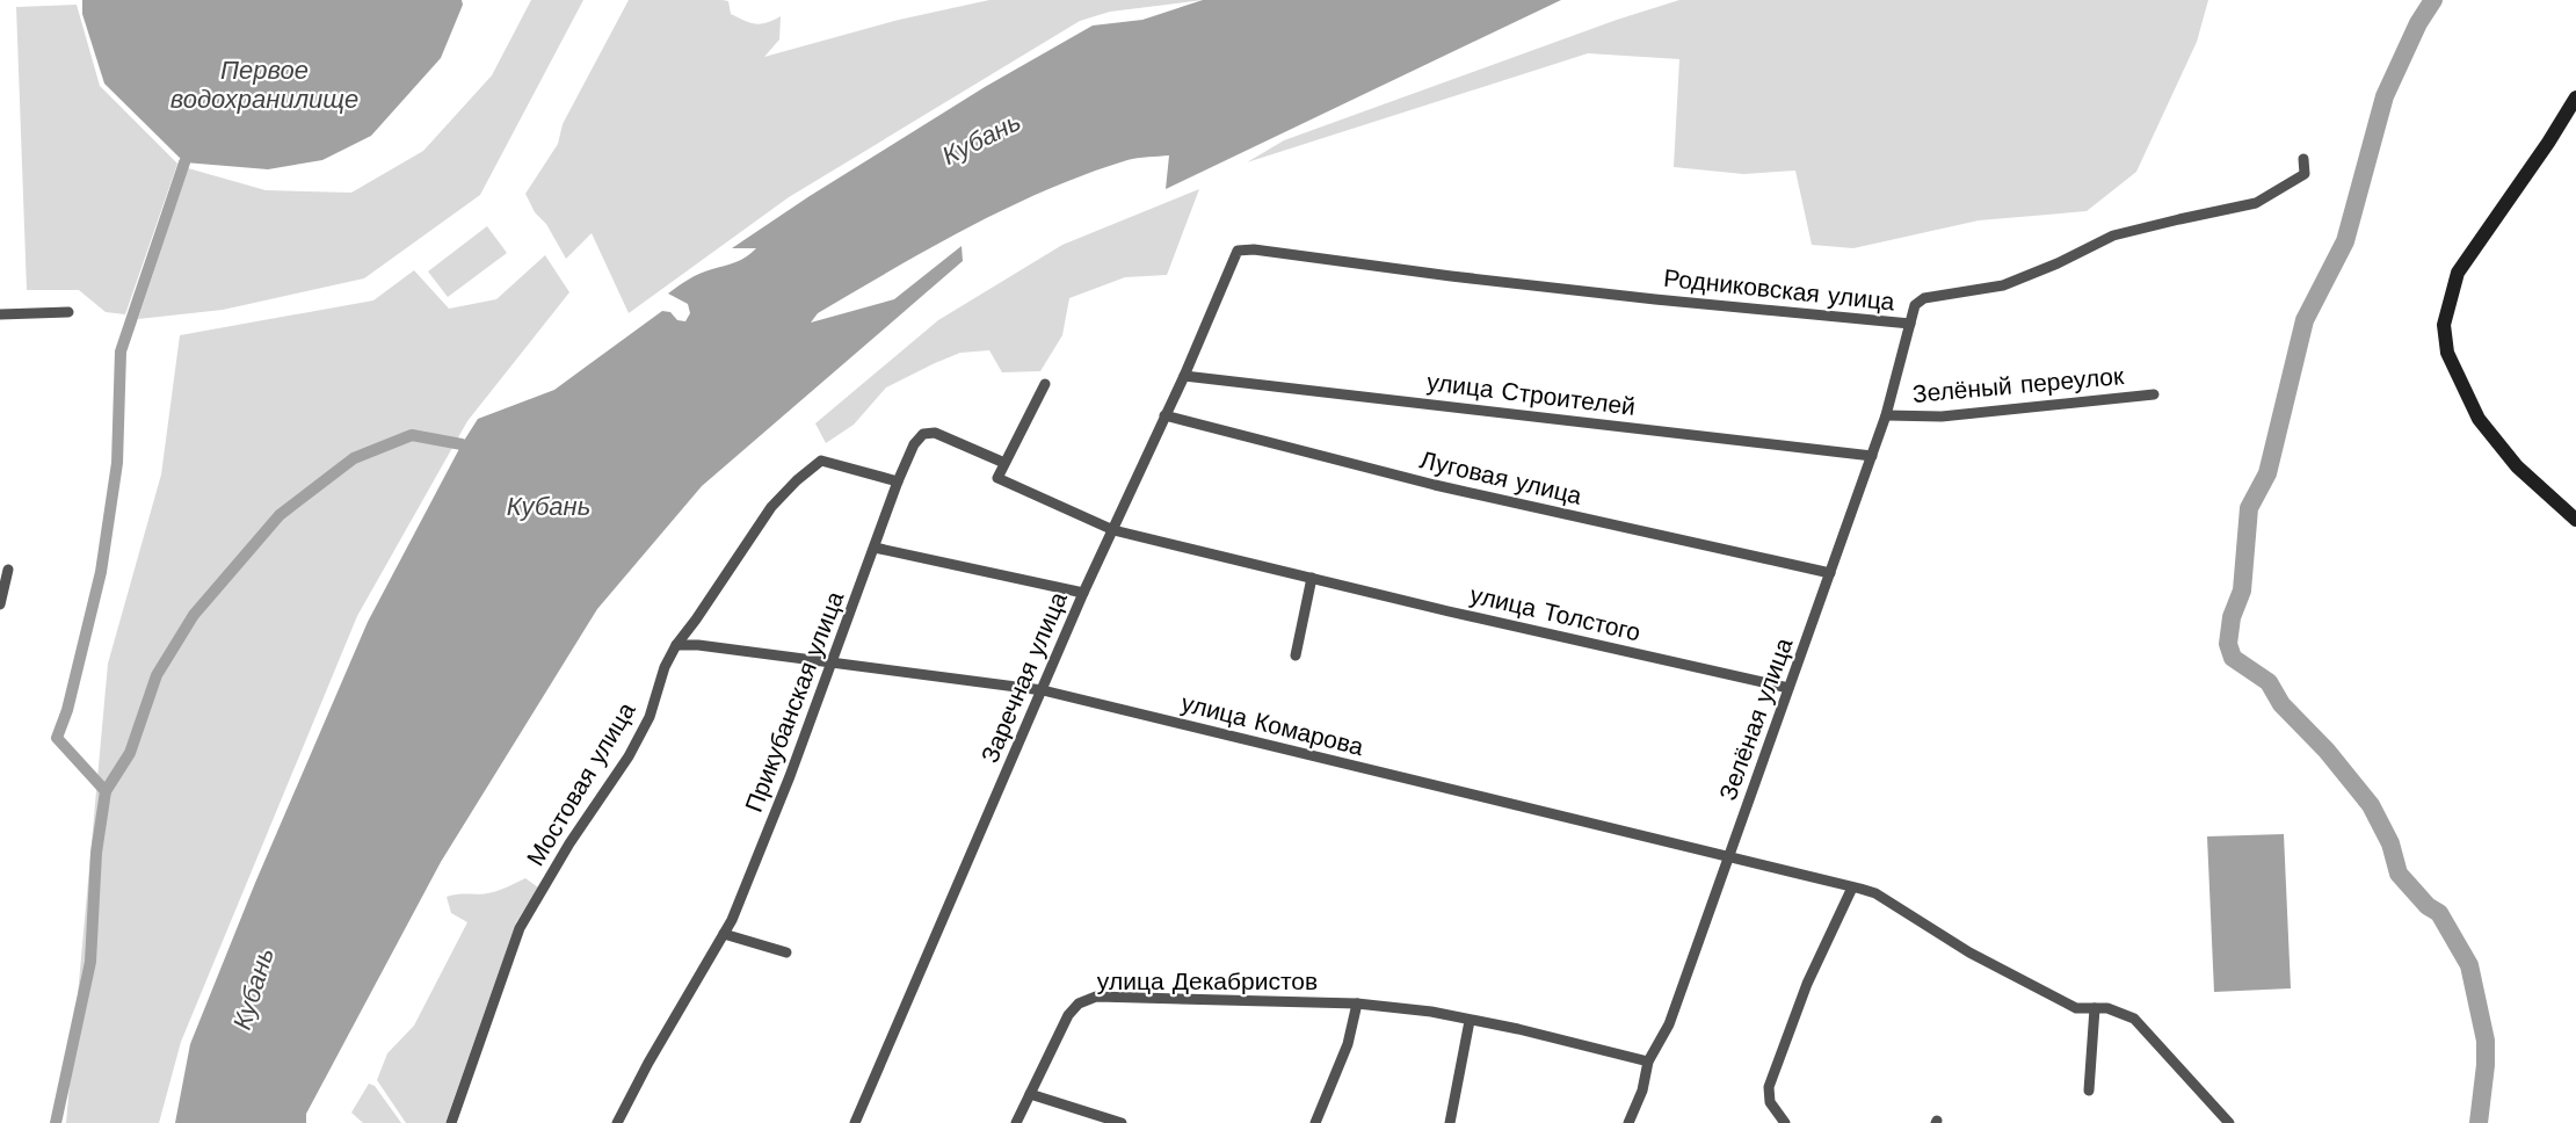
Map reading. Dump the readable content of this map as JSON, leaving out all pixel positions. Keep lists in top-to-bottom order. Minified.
{"streets":{"street":["Родниковская улица","Зелёный переулок","улица Строителей","Луговая улица","улица Толстого","Заречная улица","Прикубанская улица","Зелёная улица","улица Комарова","Мостовая улица","улица Декабристов"]},"crossings":[["Родниковская улица","Заречная улица"],["Родниковская улица","Зелёная улица"],["Зелёный переулок","Зелёная улица"],["улица Строителей","Заречная улица"],["улица Строителей","Зелёная улица"],["Луговая улица","Заречная улица"],["Луговая улица","Зелёная улица"],["улица Толстого","Заречная улица"],["улица Толстого","Прикубанская улица"],["улица Толстого","Зелёная улица"],["Заречная улица","улица Комарова"],["Прикубанская улица","улица Комарова"],["Прикубанская улица","Мостовая улица"],["Зелёная улица","улица Комарова"],["Зелёная улица","улица Декабристов"],["улица Комарова","Мостовая улица"]],"water":["Первое водохранилище","Кубань"]}
